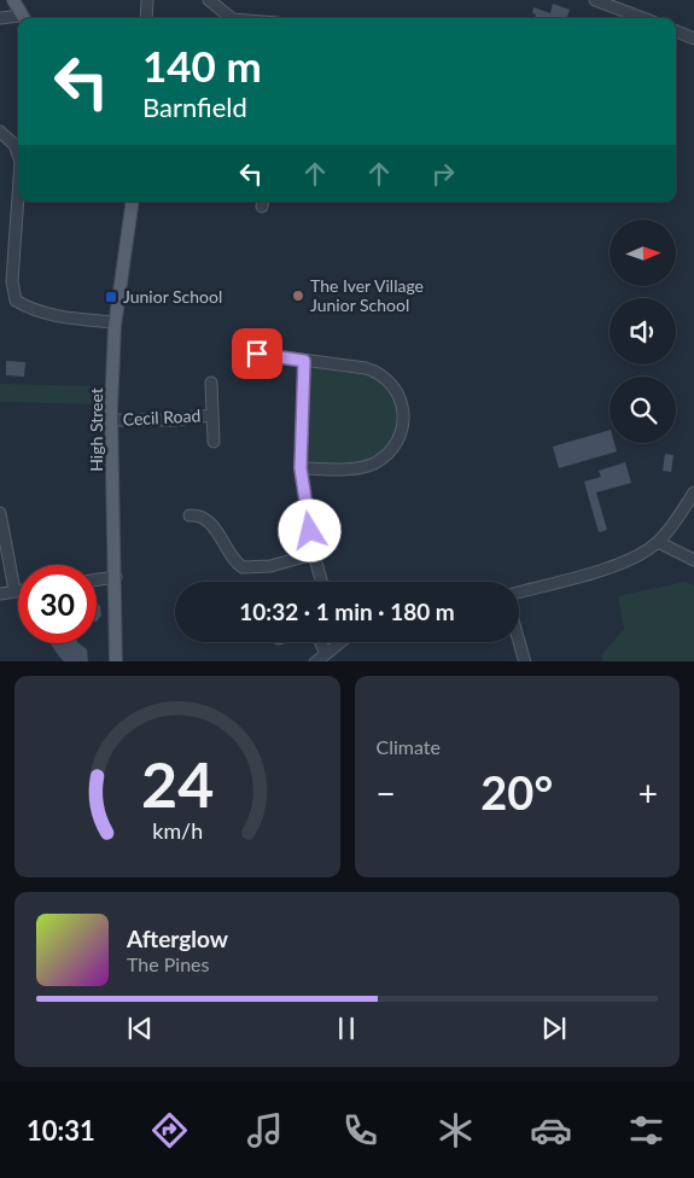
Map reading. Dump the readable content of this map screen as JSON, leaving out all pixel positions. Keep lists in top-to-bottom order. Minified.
{"streets":{"main road":["High Street"],"street":["Cecil Road"]},"crossings":[["Cecil Road","High Street"]],"places":{"other":["The Iver Village Junior School"],"transit":["Junior School"]},"north":"right","page":{"turn":["140 m","Barnfield"],"limit":"30","trip":"10:32 · 1 min · 180 m","tile":"Climate","heat":["−","20°","+"],"song":["Afterglow","The Pines"],"tabs":"10:31","gauge":["24","km/h"]}}
